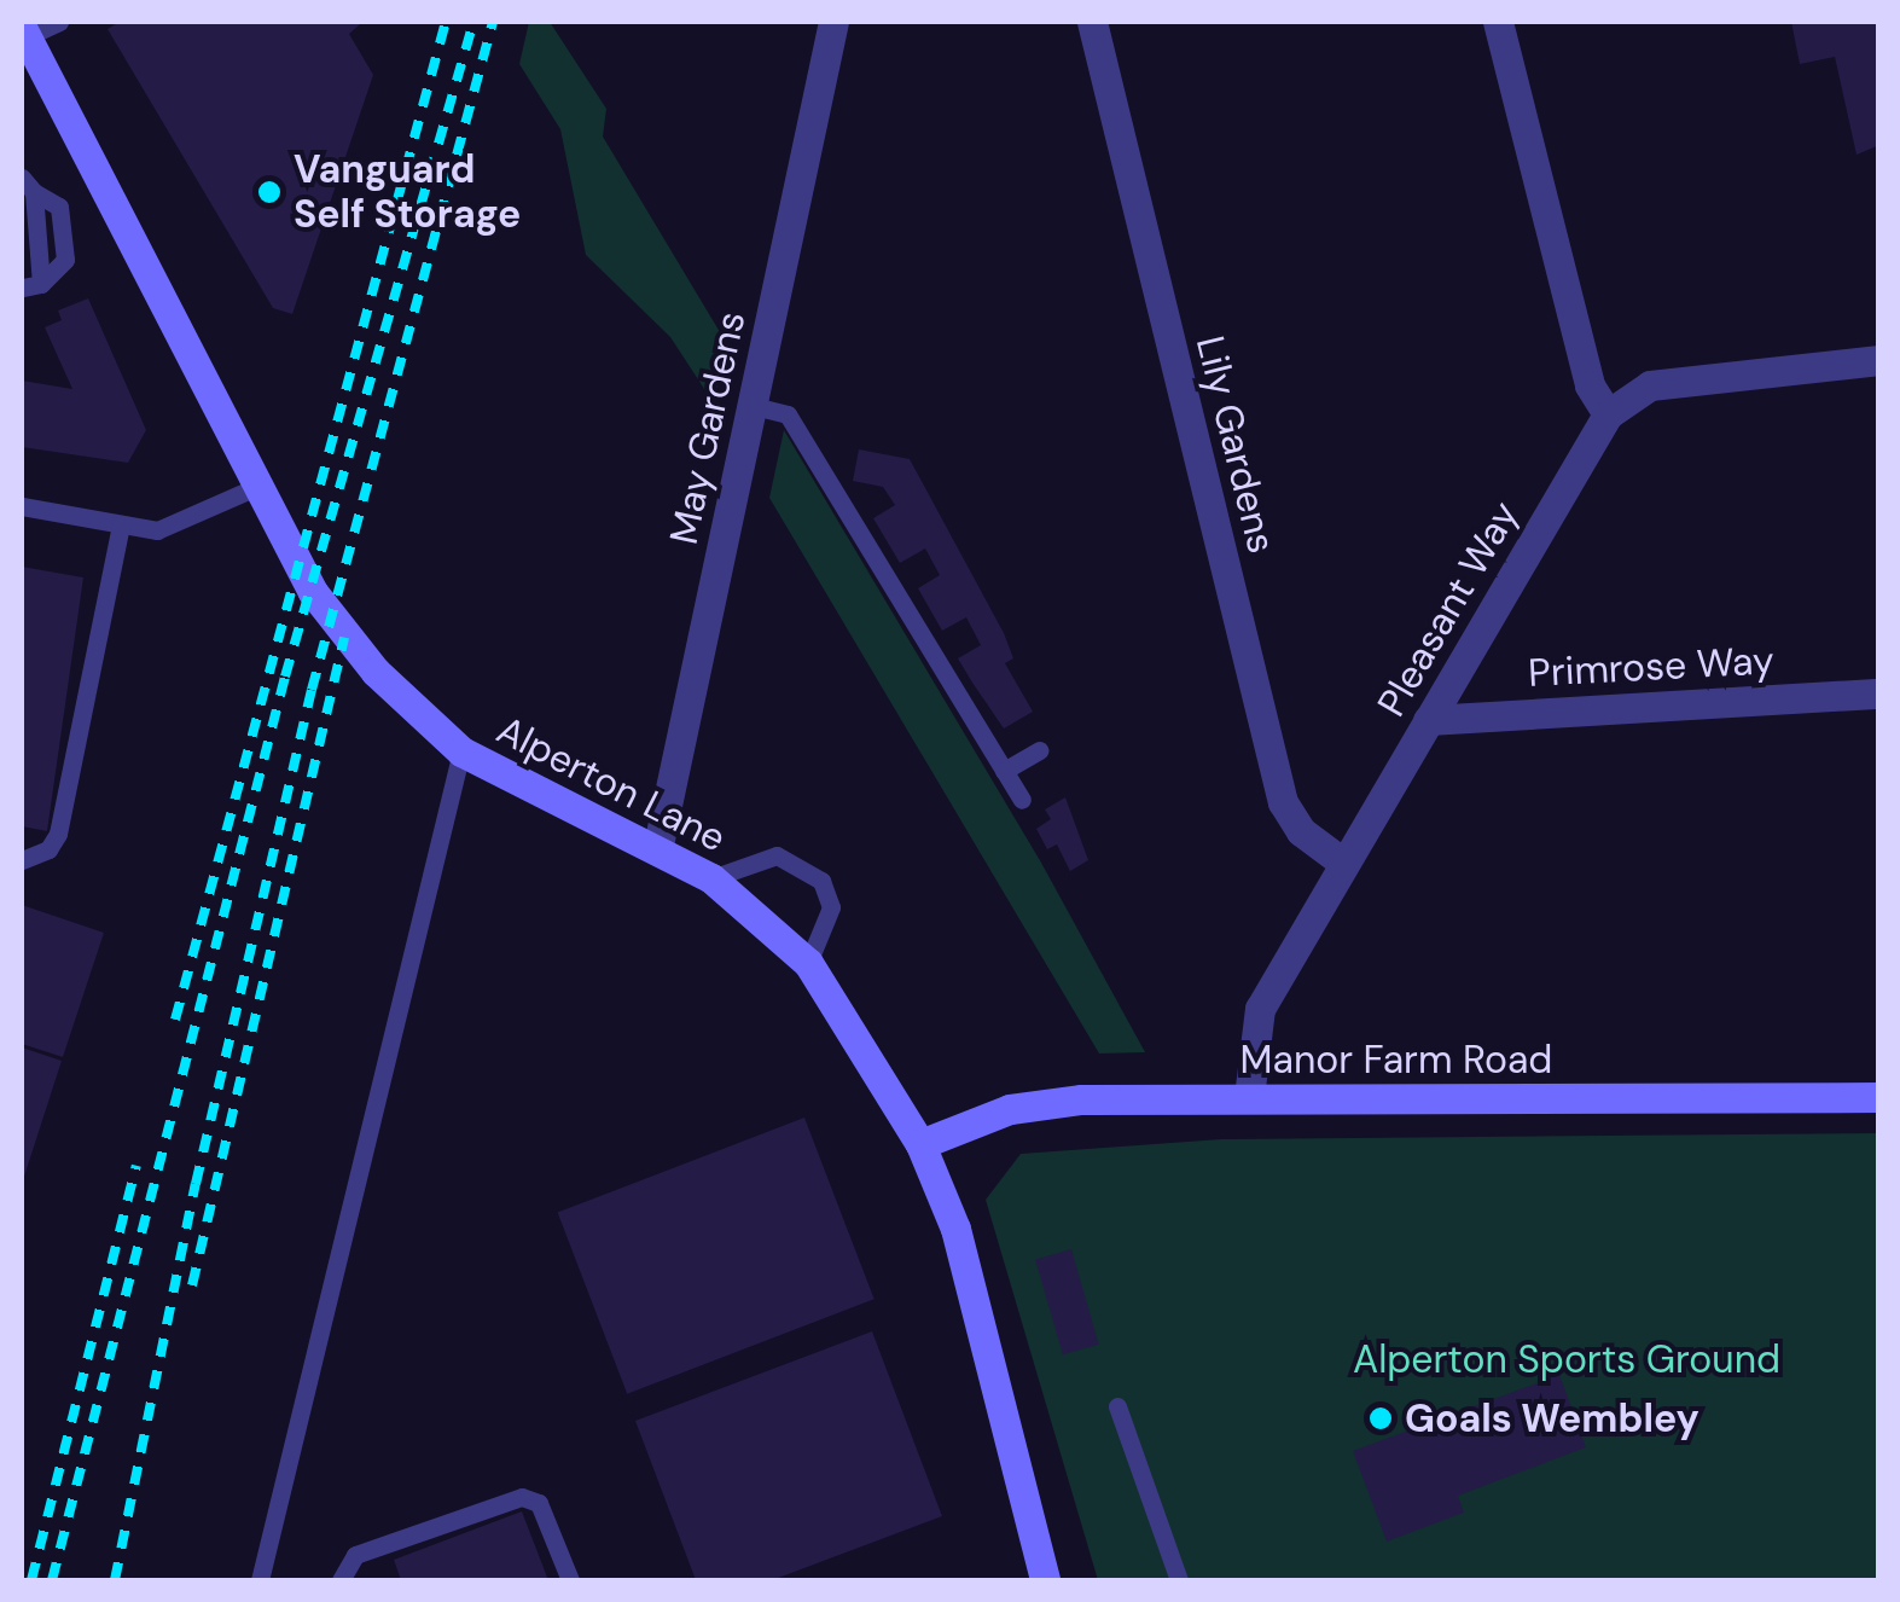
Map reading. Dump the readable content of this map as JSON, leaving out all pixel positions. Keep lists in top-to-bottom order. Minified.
{"streets":{"main road":["Alperton Lane","Manor Farm Road"],"street":["May Gardens","Lily Gardens","Pleasant Way","Primrose Way"]},"crossings":[["May Gardens","Alperton Lane"],["Lily Gardens","Pleasant Way"],["Pleasant Way","Primrose Way"],["Pleasant Way","Manor Farm Road"],["Alperton Lane","Manor Farm Road"]],"parks":["Alperton Sports Ground"],"places":["Vanguard Self Storage","Goals Wembley"]}
